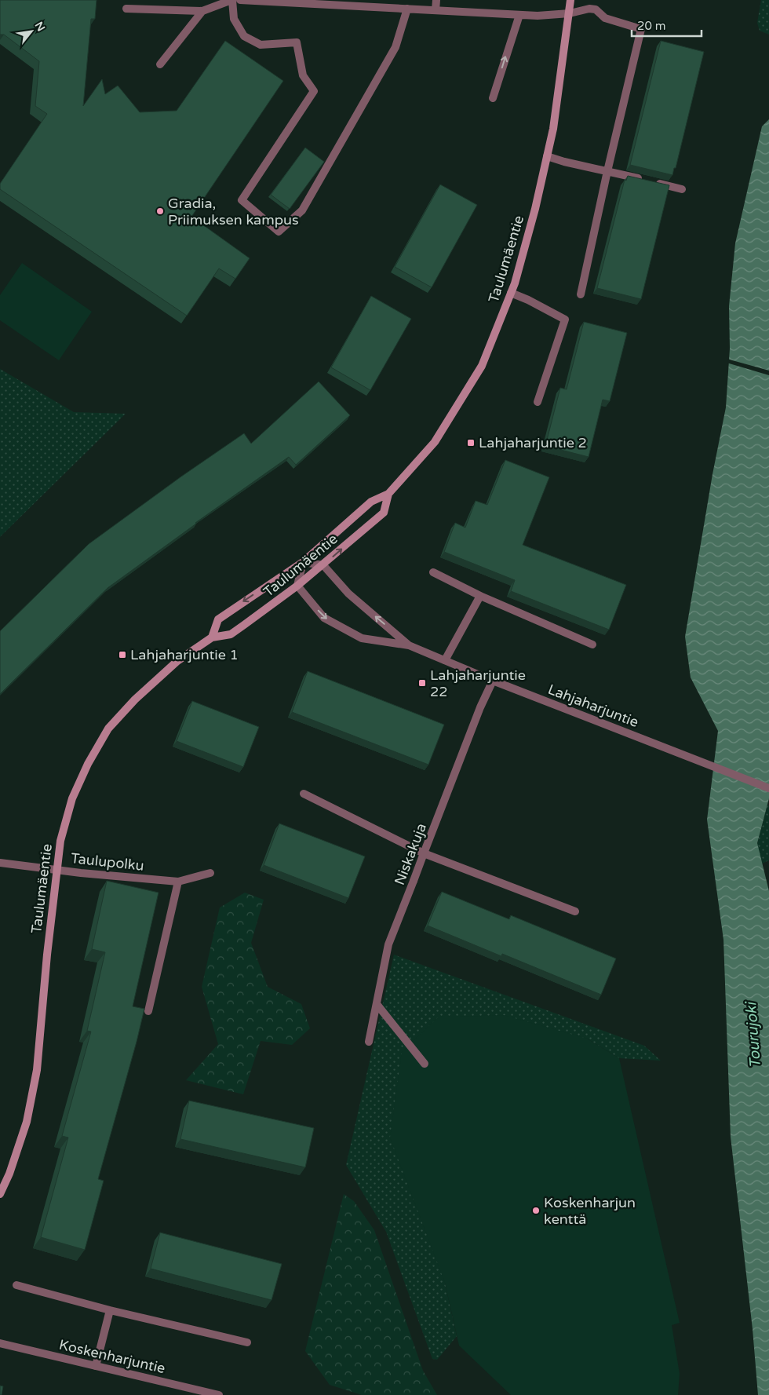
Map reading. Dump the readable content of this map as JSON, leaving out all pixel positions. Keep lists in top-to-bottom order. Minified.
{"streets":{"main road":["Taulumäentie"],"street":["Lahjaharjuntie","Niskakuja","Taulupolku","Koskenharjuntie"]},"crossings":[["Taulumäentie","Lahjaharjuntie"],["Taulumäentie","Taulupolku"],["Lahjaharjuntie","Niskakuja"]],"water":["Tourujoki"],"places":{"other":["Gradia, Priimuksen kampus","Koskenharjun kenttä"],"transit":["Lahjaharjuntie 2","Lahjaharjuntie 1","Lahjaharjuntie 22"]},"scale_bar":"20 m","north":"top right"}
